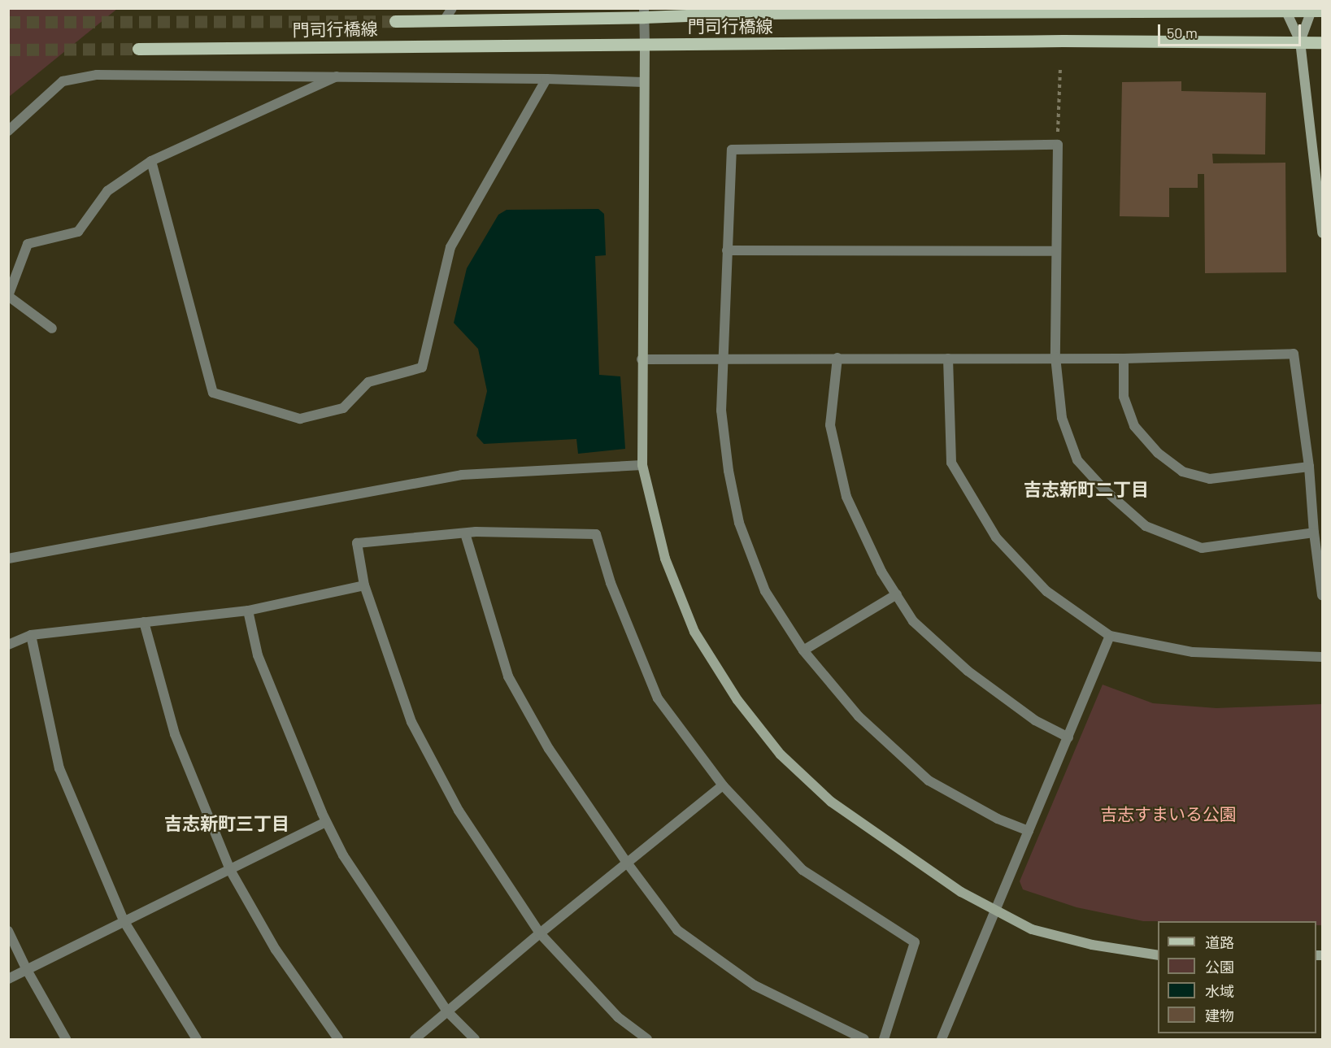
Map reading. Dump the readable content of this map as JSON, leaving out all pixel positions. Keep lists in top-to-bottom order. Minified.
{"streets":{"main road":["門司行橋線"]},"districts":["吉志新町二丁目","吉志新町三丁目"],"parks":["吉志すまいる公園"],"legend":["道路","公園","水域","建物"],"scale_bar":"50 m"}
